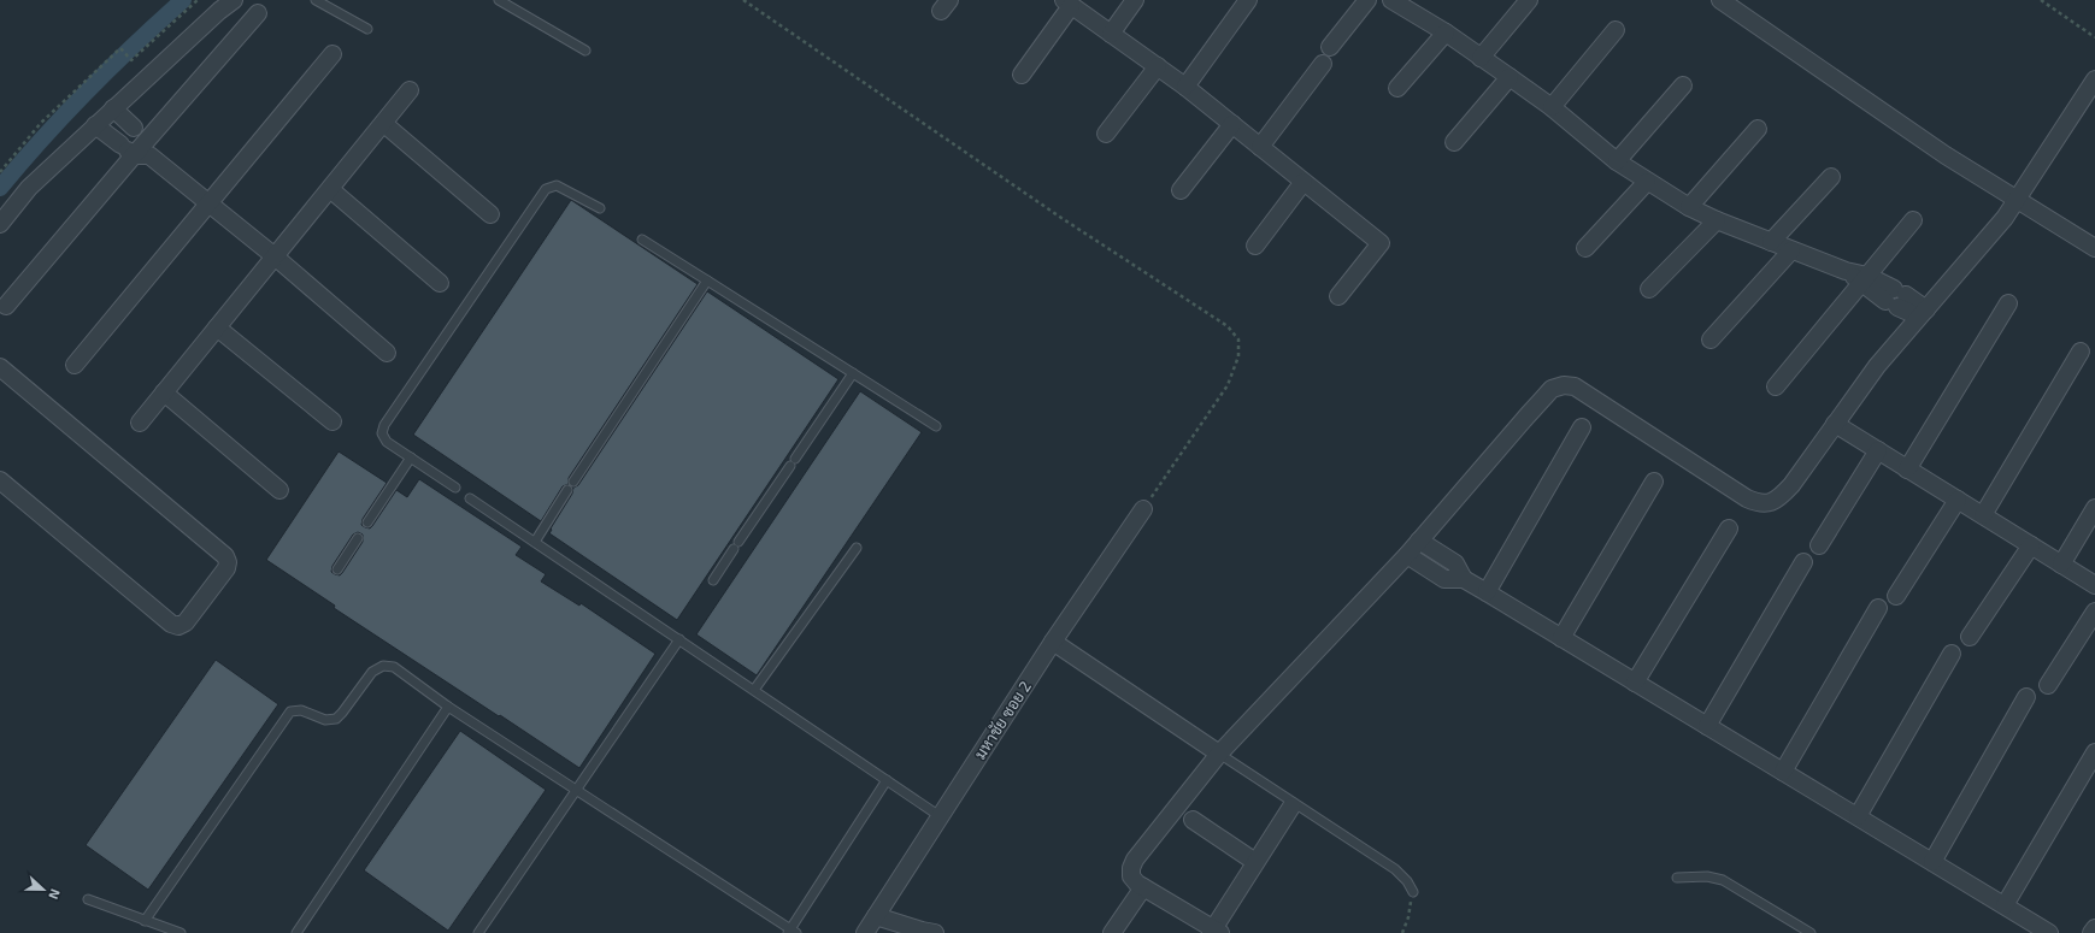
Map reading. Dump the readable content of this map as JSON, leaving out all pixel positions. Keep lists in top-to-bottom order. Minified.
{"streets":{"street":["มหาชัย ซอย 2"]},"north":"right"}
